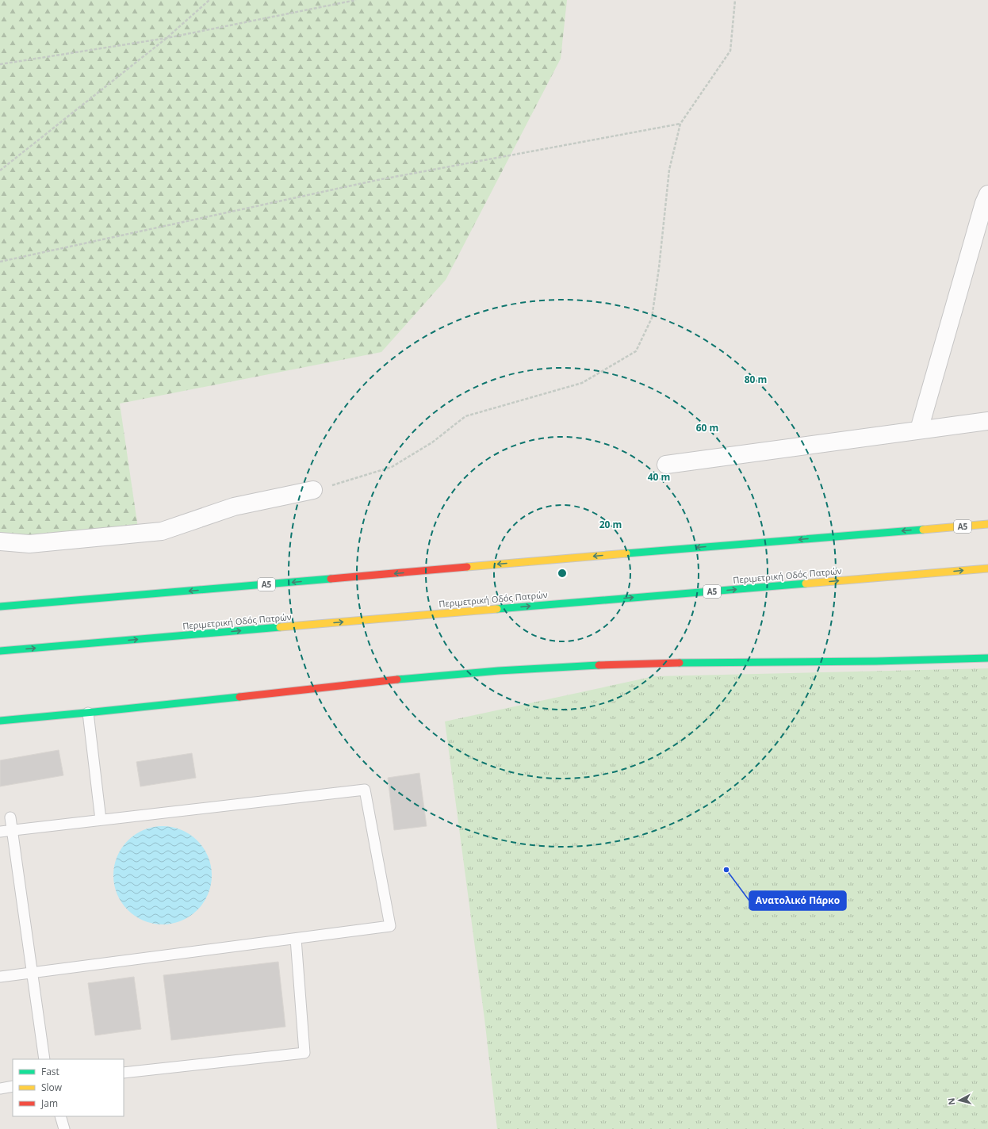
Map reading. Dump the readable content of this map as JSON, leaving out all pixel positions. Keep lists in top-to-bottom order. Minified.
{"streets":{"main road":["Α5","Περιμετρική Οδός Πατρών"]},"places":["Ανατολικό Πάρκο"],"legend":["Fast","Slow","Jam"],"north":"left","rings":["80 m","60 m","40 m","20 m"]}
